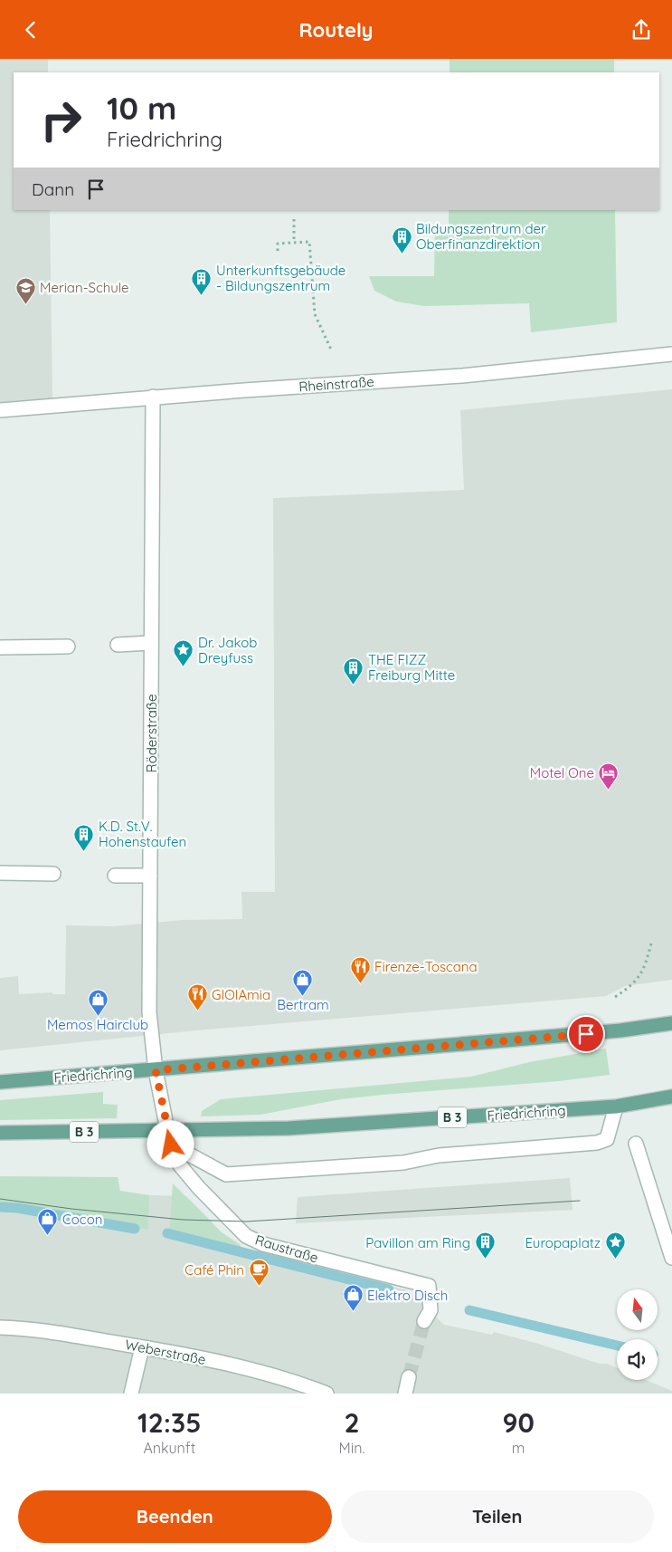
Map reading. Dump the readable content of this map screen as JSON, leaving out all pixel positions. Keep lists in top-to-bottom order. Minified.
{"streets":{"main road":["Friedrichring","B 3"],"street":["Rheinstraße","Röderstraße","Raustraße","Weberstraße"]},"crossings":[["Rheinstraße","Röderstraße"],["Röderstraße","Friedrichring"],["Röderstraße","Raustraße"],["Friedrichring","Raustraße"]],"places":{"building":["Bildungszentrum der Oberfinanzdirektion","Unterkunftsgebäude - Bildungszentrum","THE FIZZ Freiburg Mitte","K.D. St.V. Hohenstaufen","Pavillon am Ring"],"school or university":["Merian-Schule"],"place":["Dr. Jakob Dreyfuss","Europaplatz"],"hotel":["Motel One"],"restaurant":["Firenze-Toscana","GIOIAmia"],"shop":["Bertram","Memos Hairclub","Cocon","Elektro Disch"],"cafe":["Café Phin"]},"north":"top","page":{"header":"Routely","turn":["10 m","Friedrichring"],"then":"Dann","eta":["12:35","Ankunft","2","Min.","90","m"],"buttons":["Beenden","Teilen"]}}
